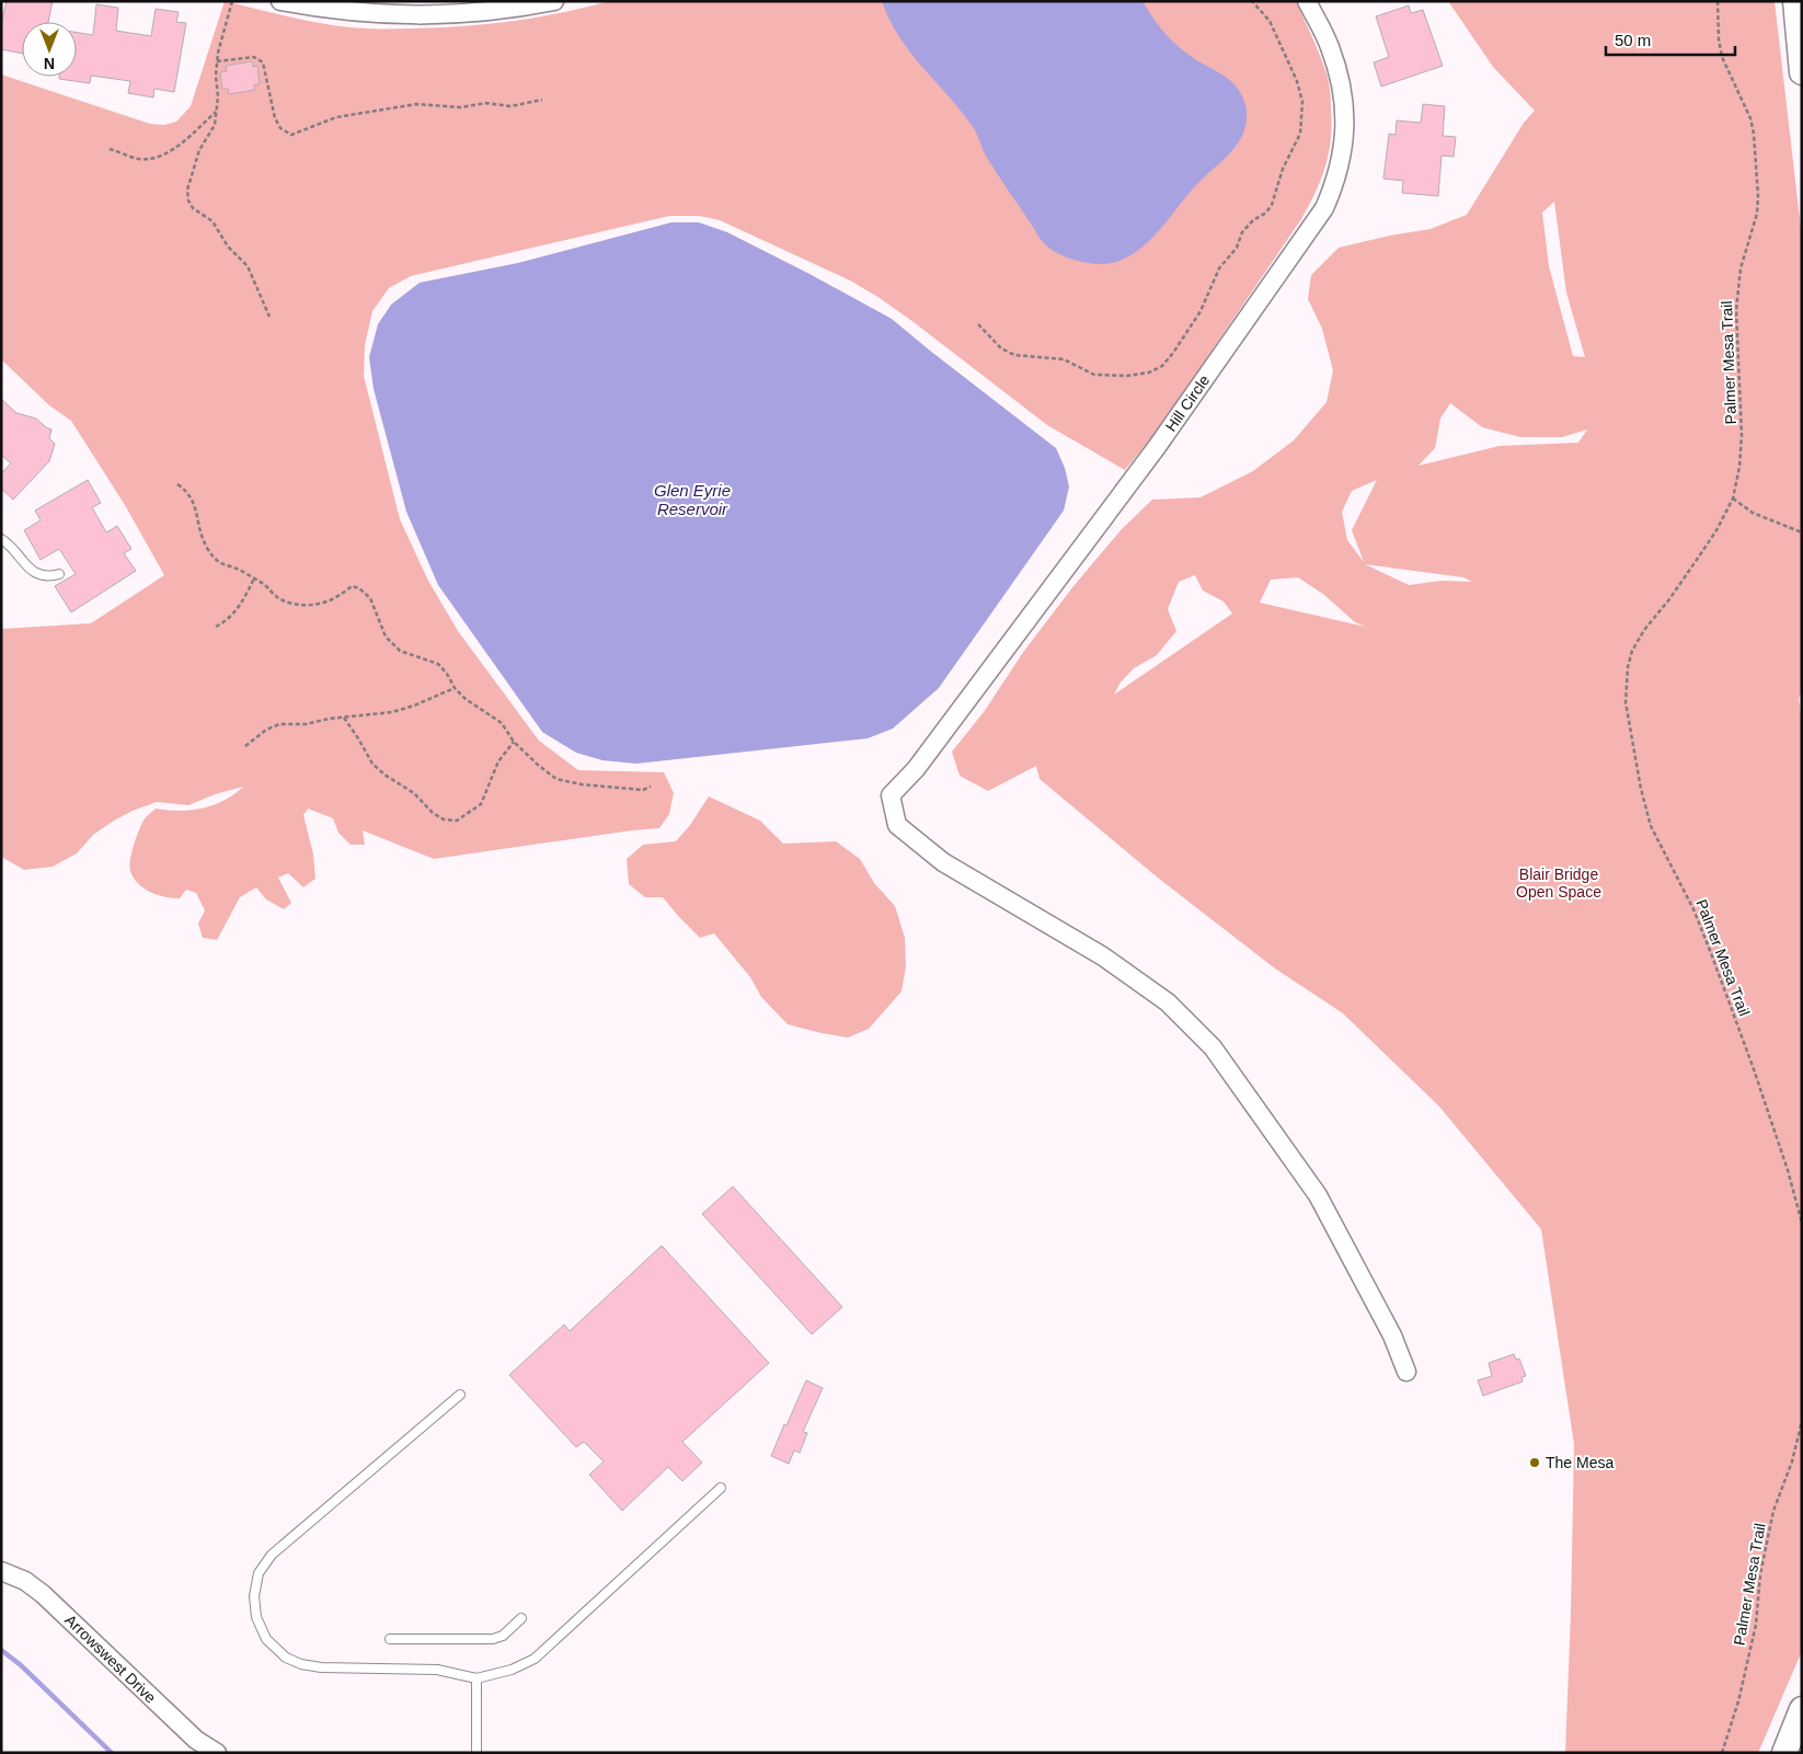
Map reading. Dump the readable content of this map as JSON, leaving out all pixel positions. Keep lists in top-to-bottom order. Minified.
{"streets":{"street":["Hill Circle","Arrowswest Drive"],"path":["Palmer Mesa Trail"]},"water":["Glen Eyrie Reservoir"],"parks":["Blair Bridge Open Space"],"places":["The Mesa"],"scale_bar":"50 m","north":"bottom"}
